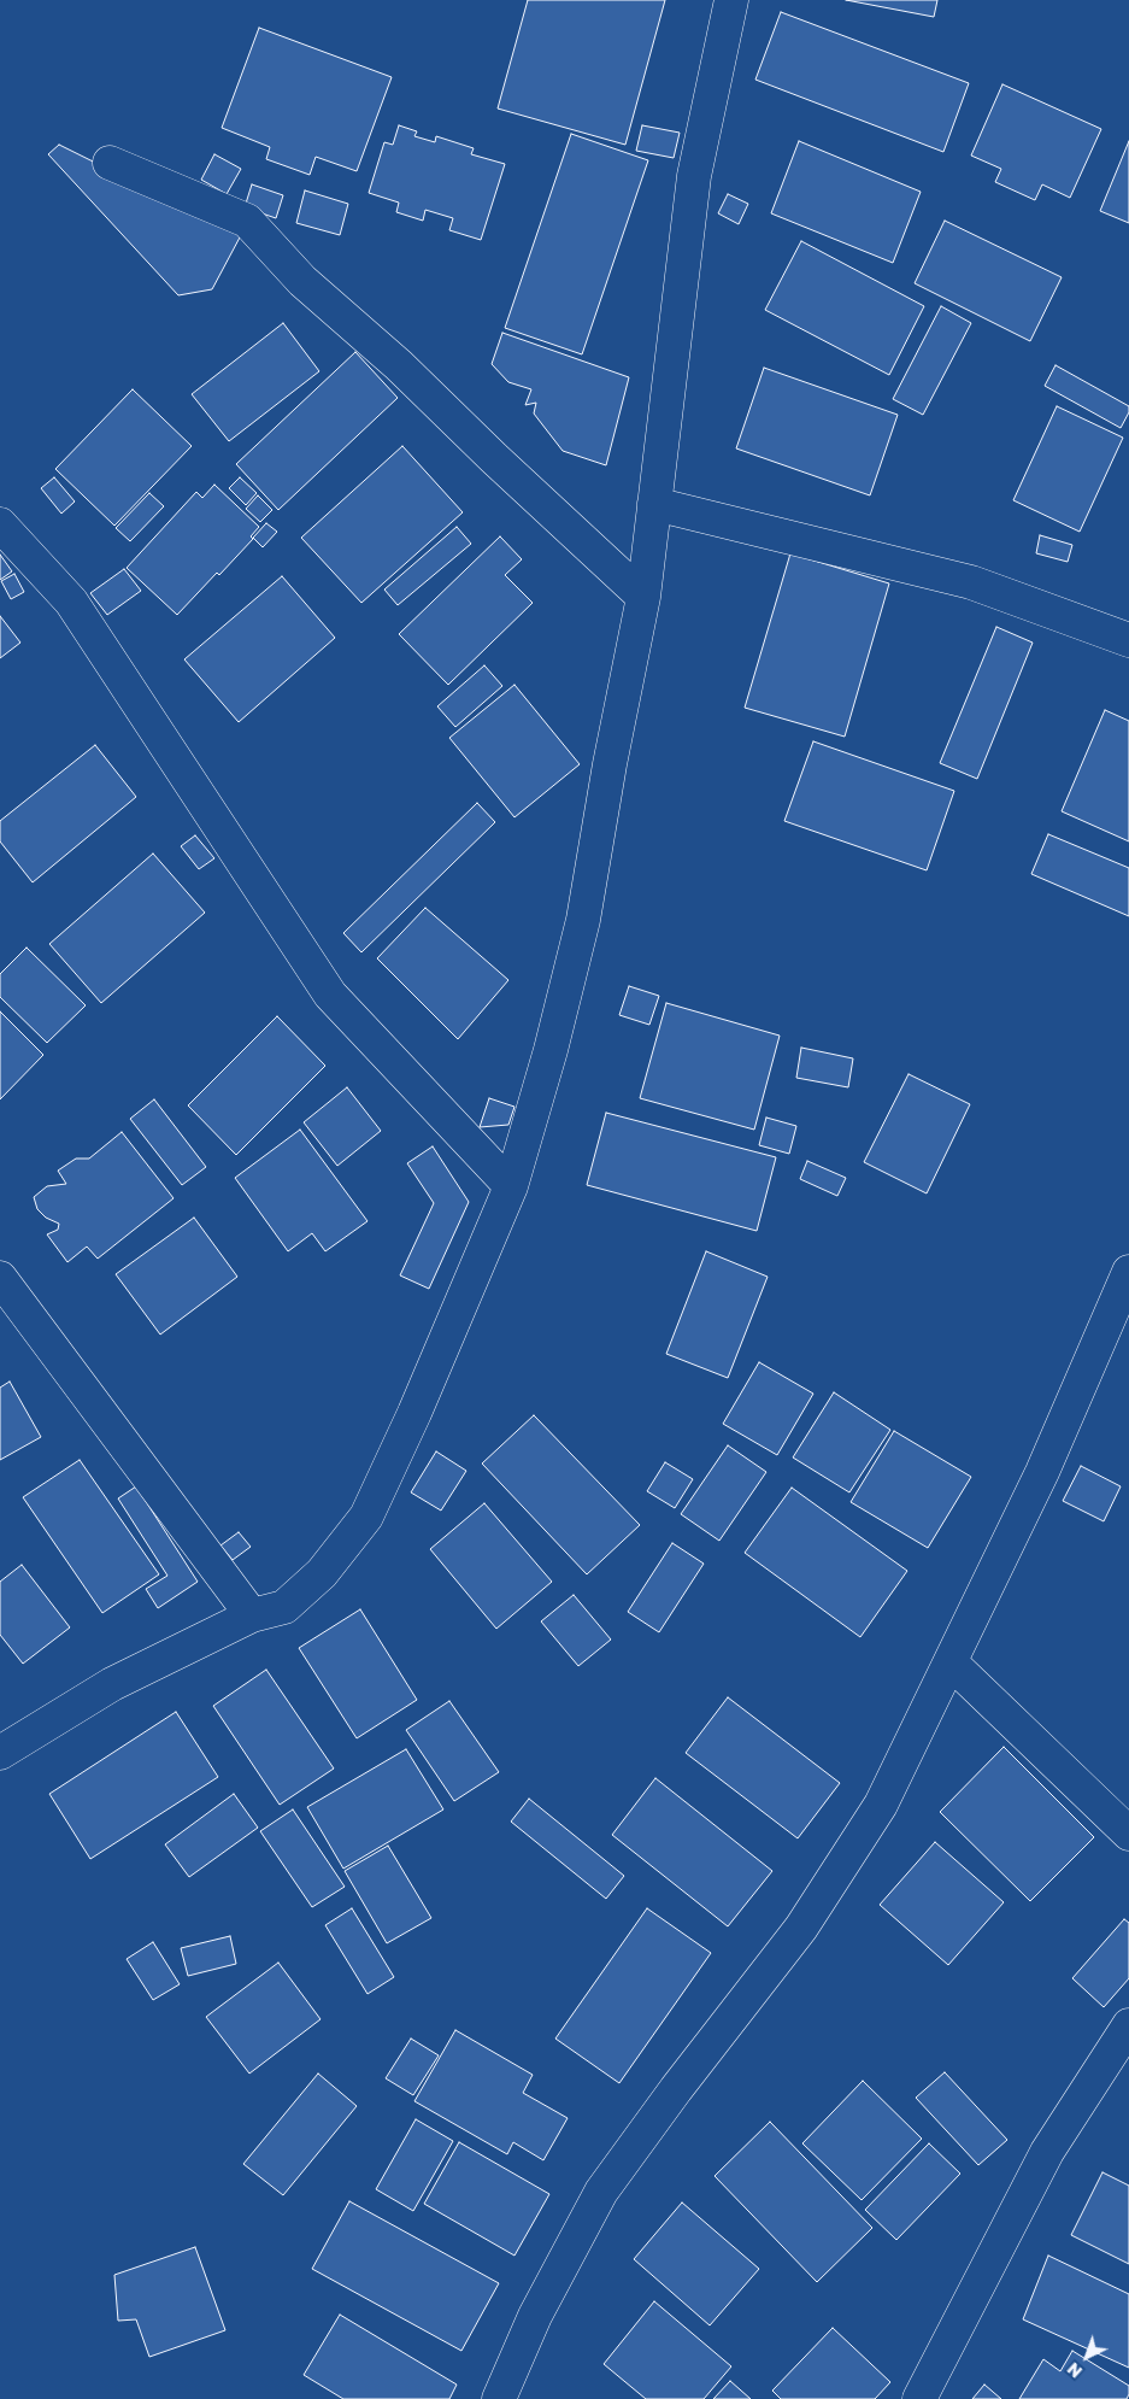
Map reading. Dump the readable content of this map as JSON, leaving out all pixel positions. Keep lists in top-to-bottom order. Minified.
{"north":"bottom left"}
